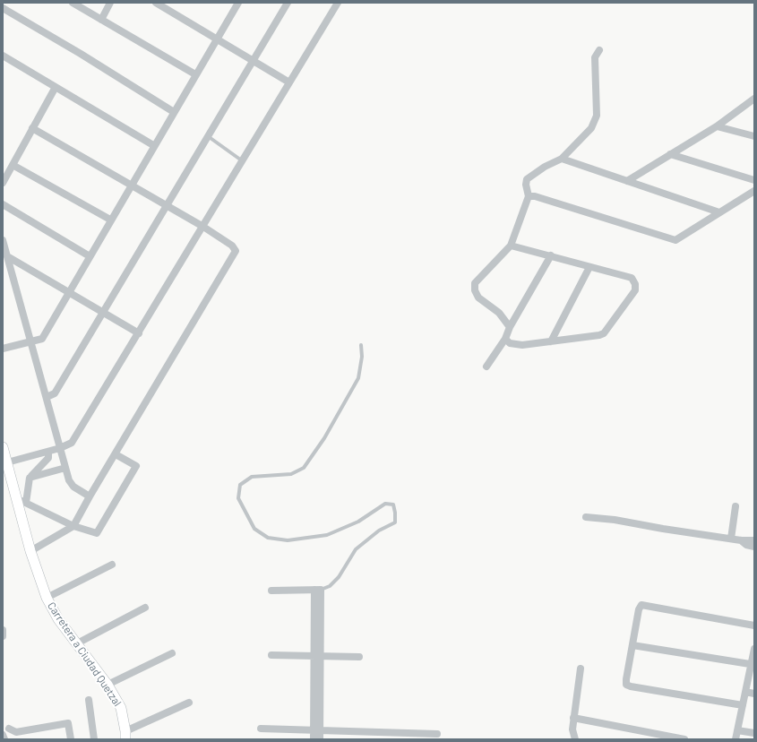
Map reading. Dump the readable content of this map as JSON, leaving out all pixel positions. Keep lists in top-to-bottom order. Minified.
{"streets":{"main road":["Carretera a Ciudad Quetzal"]}}
